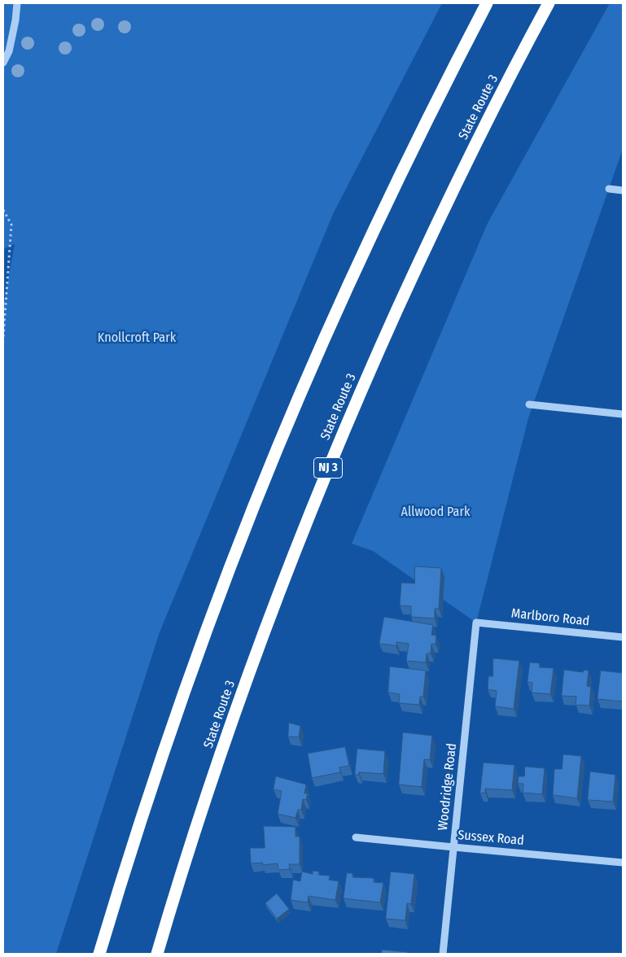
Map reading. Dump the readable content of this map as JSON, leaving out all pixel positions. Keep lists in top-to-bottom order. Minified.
{"streets":{"highway":["State Route 3","NJ 3"],"street":["Marlboro Road","Woodridge Road","Sussex Road"]},"crossings":[["Marlboro Road","Woodridge Road"],["Woodridge Road","Sussex Road"]],"parks":["Knollcroft Park","Allwood Park"]}
